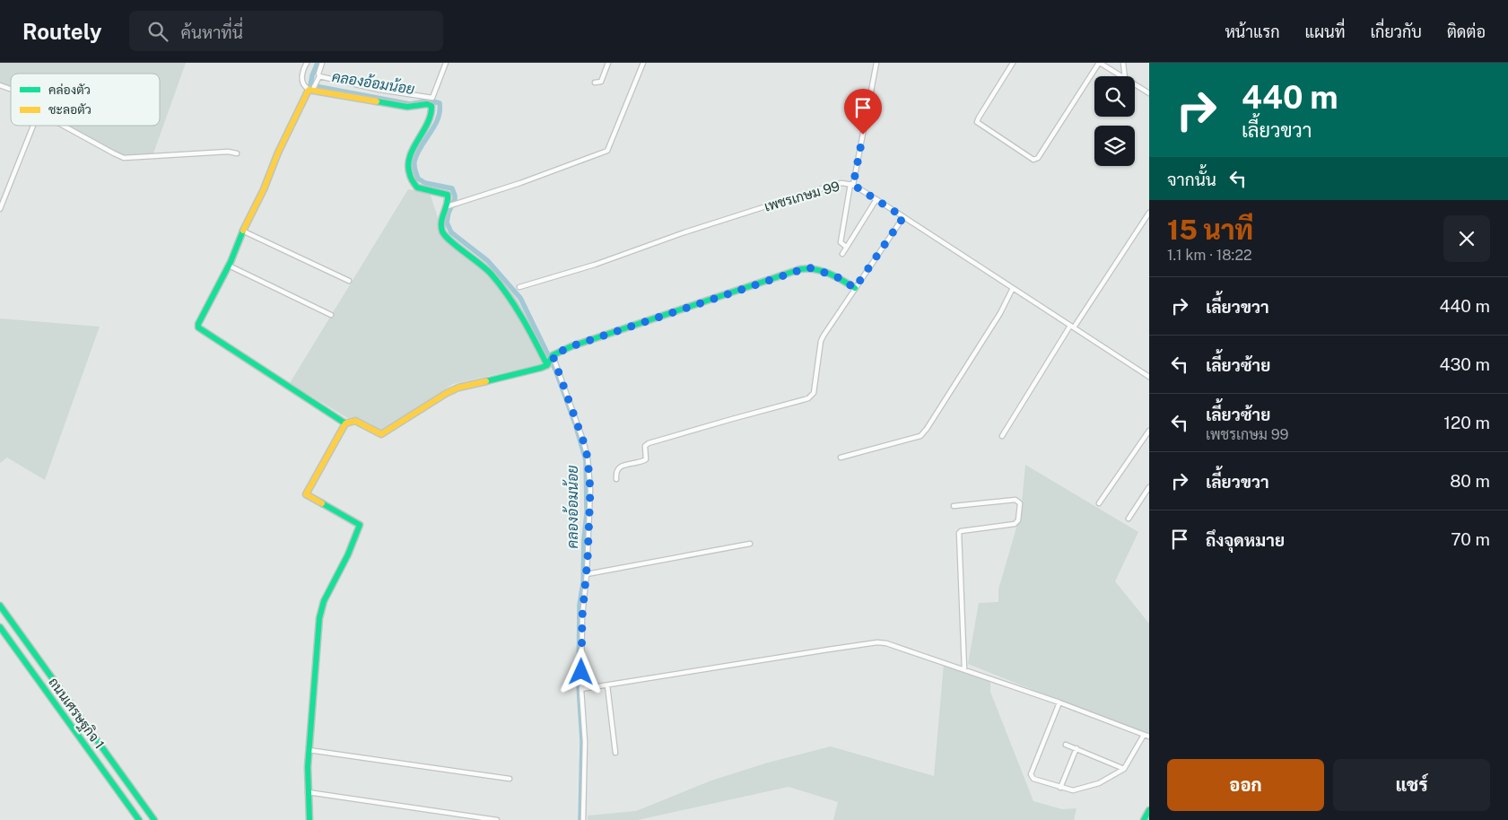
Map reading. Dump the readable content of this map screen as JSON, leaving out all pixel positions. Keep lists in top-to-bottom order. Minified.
{"streets":{"street":["เพชรเกษม 99","ถนนเศรษฐกิจ 1"]},"water":["คลองอ้อมน้อย"],"legend":["คล่องตัว","ชะลอตัว"],"page":{"header":"Routely","search":"ค้นหาที่นี่","nav":["หน้าแรก","แผนที่","เกี่ยวกับ","ติดต่อ"],"turn":["440 m","เลี้ยวขวา"],"then":"จากนั้น","heading":["15 นาที","1.1 km · 18:22"],"list":[{"name":"เลี้ยวขวา","value":"440 m"},{"name":"เลี้ยวซ้าย","value":"430 m"},{"name":"เลี้ยวซ้าย","note":"เพชรเกษม 99","value":"120 m"},{"name":"เลี้ยวขวา","value":"80 m"},{"name":"ถึงจุดหมาย","value":"70 m"}],"buttons":["ออก","แชร์"]}}
